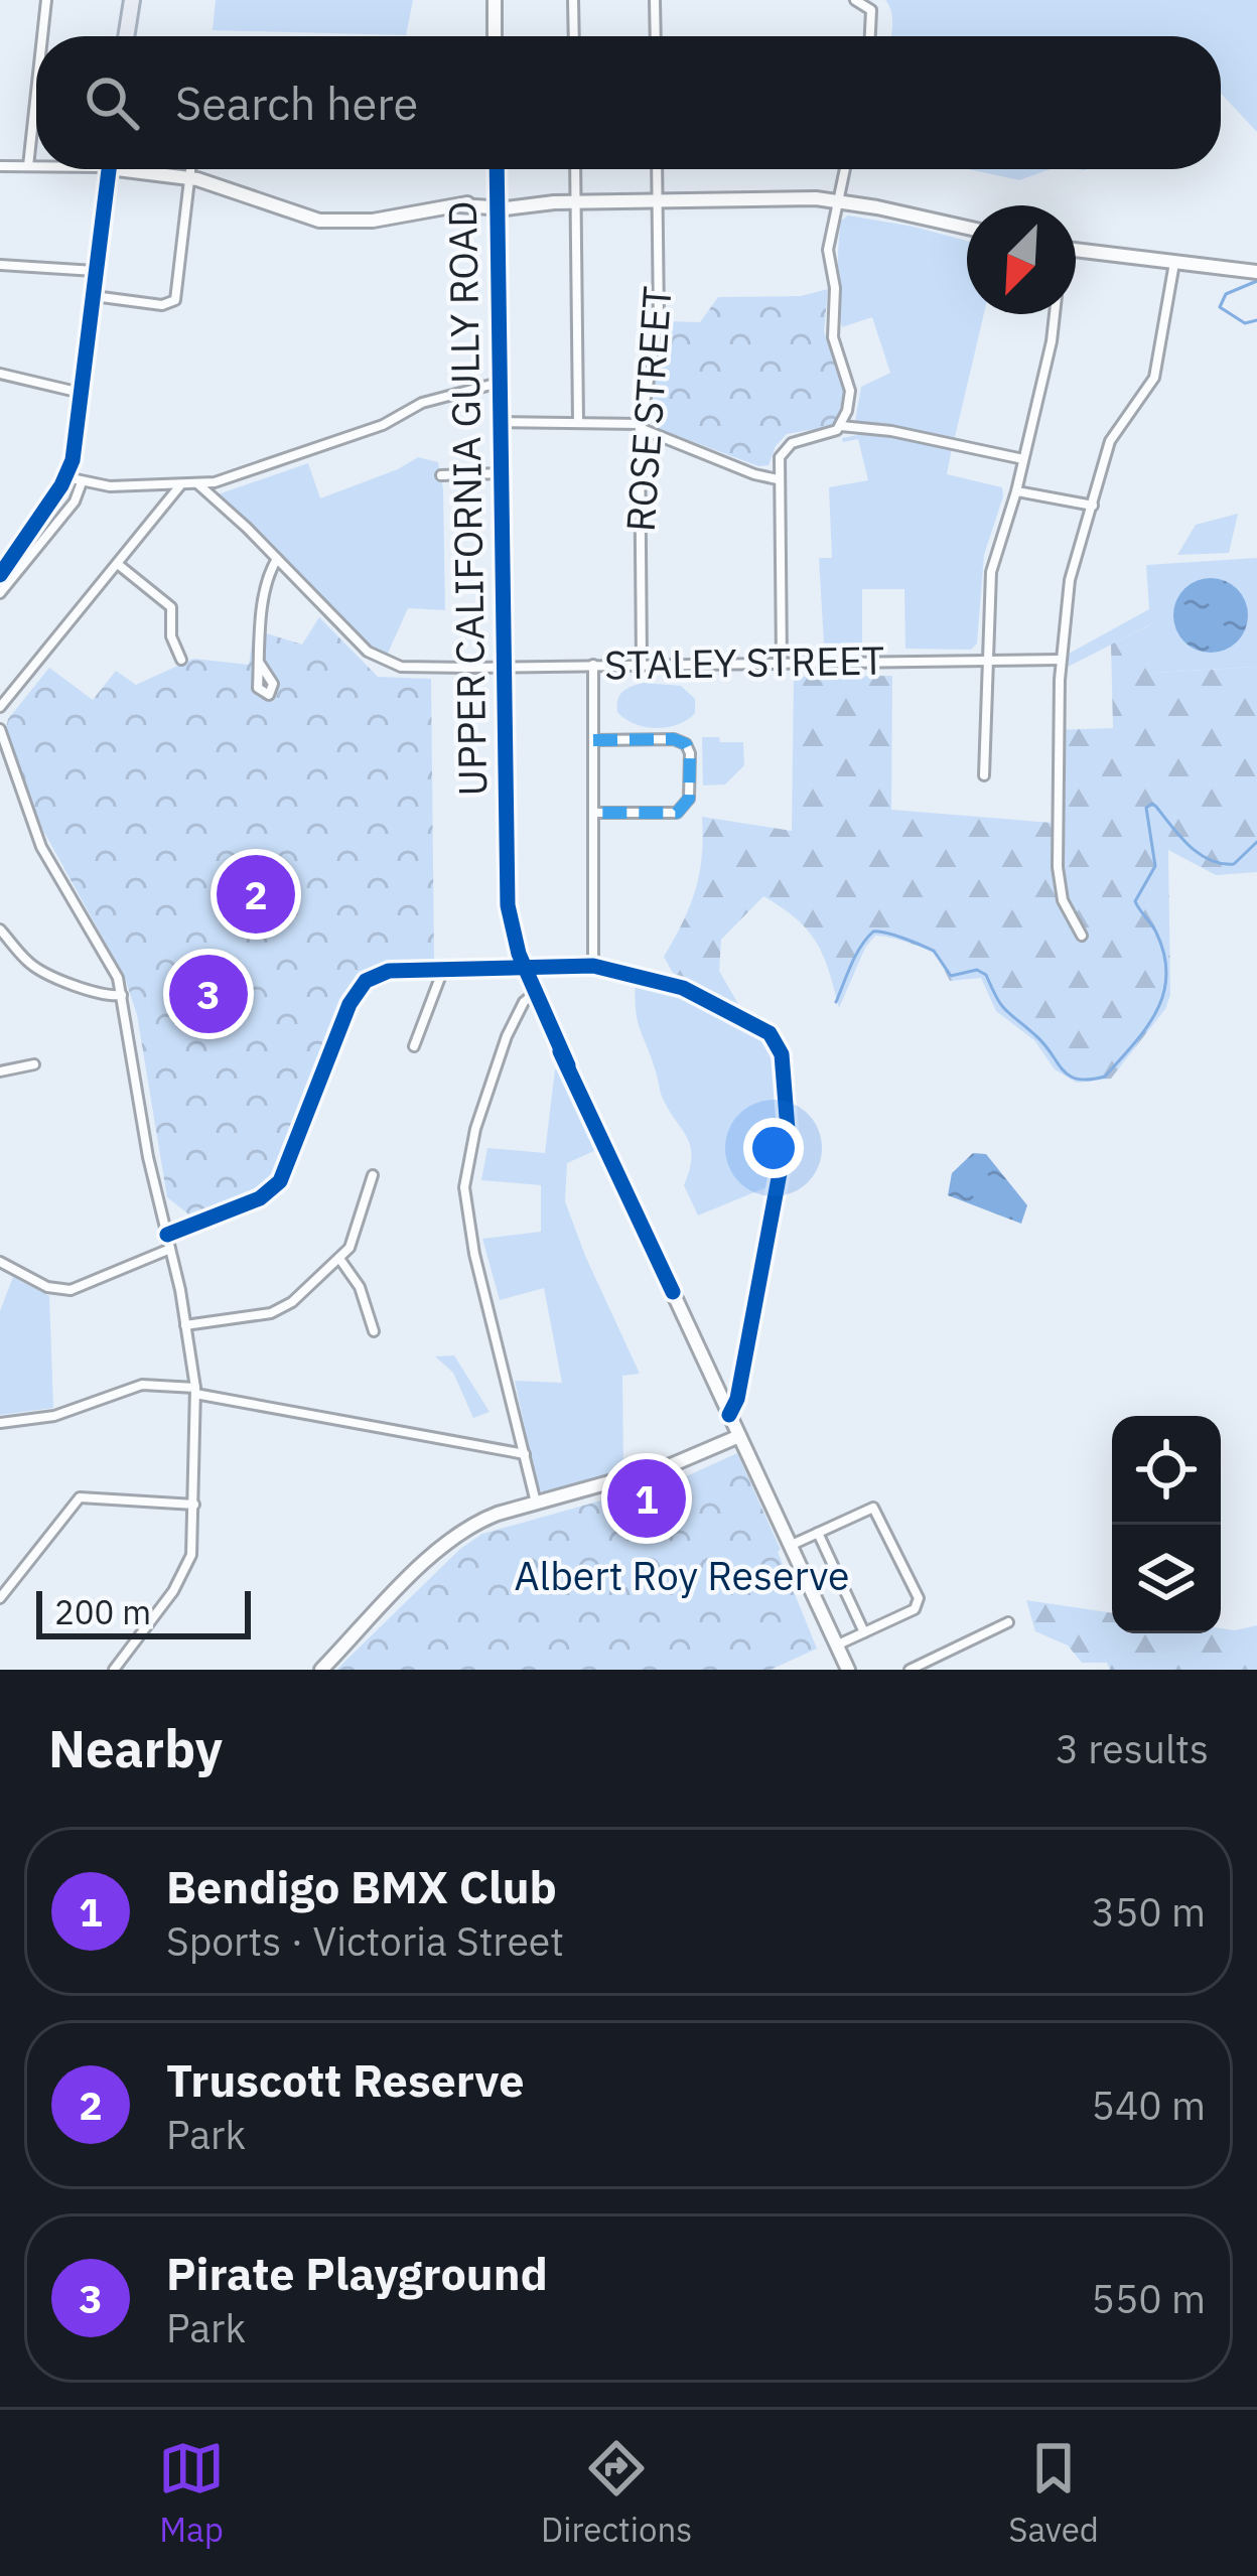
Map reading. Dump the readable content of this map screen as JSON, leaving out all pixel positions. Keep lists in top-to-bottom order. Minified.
{"streets":{"street":["ROSE STREET","UPPER CALIFORNIA GULLY ROAD","STALEY STREET"]},"crossings":[["ROSE STREET","STALEY STREET"],["UPPER CALIFORNIA GULLY ROAD","STALEY STREET"]],"parks":["Albert Roy Reserve"],"scale_bar":"200 m","north":"bottom left","page":{"search":"Search here","pins":["2","3","1"],"scale":"200 m","heading":["Nearby","3 results"],"list":[{"mark":"1","name":"Bendigo BMX Club","note":"Sports · Victoria Street","value":"350 m"},{"mark":"2","name":"Truscott Reserve","note":"Park","value":"540 m"},{"mark":"3","name":"Pirate Playground","note":"Park","value":"550 m"}],"nav":["Map","Directions","Saved"]}}
